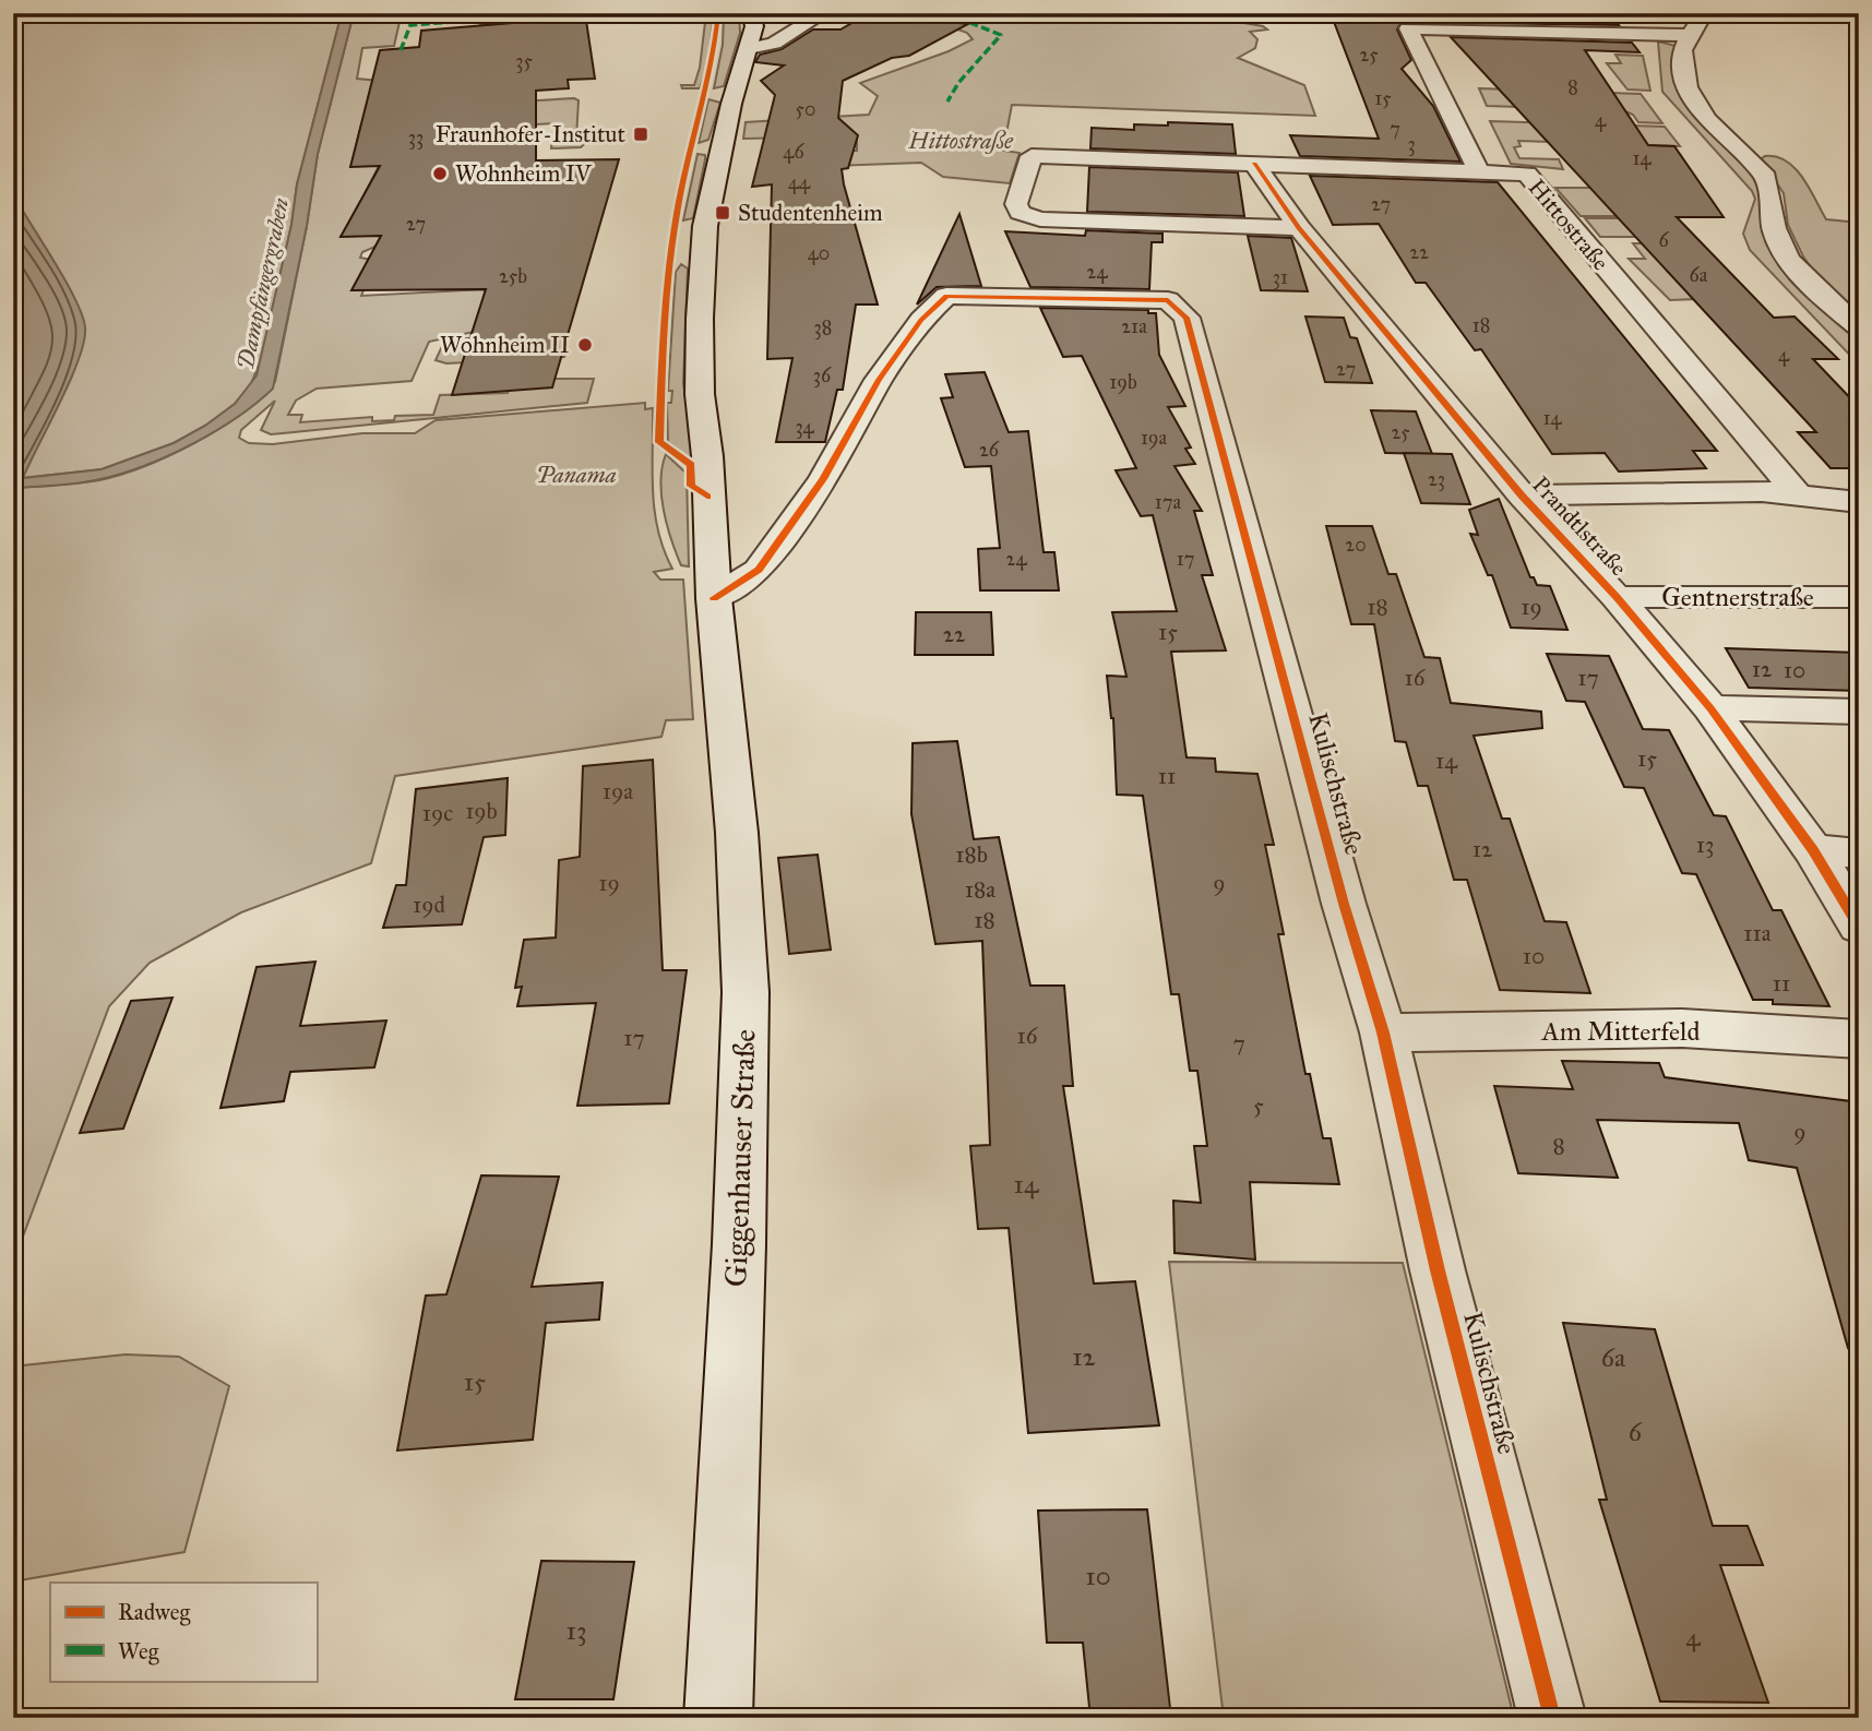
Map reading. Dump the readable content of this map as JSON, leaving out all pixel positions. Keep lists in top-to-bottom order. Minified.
{"streets":{"street":["Hittostraße","Prandtlstraße","Gentnerstraße","Kulischstraße","Am Mitterfeld","Giggenhauser Straße"]},"crossings":[["Hittostraße","Prandtlstraße"],["Prandtlstraße","Gentnerstraße"],["Kulischstraße","Am Mitterfeld"],["Kulischstraße","Giggenhauser Straße"]],"water":["Dampfängergraben"],"parks":["Hittostraße","Panama"],"places":{"transit":["Fraunhofer-Institut","Studentenheim"],"other":["Wohnheim IV","Wohnheim II"]},"house_numbers":["25","35","8","15","50","4","7","33","3","46","14","44","27","27","6","22","40","24","6a","25b","31","18","21a","38","4","27","36","19b","14","34","25","19a","26","23","17a","20","24","17","18","19","15","22","12","10","16","17","15","14","11","19a","19b","19c","13","12","18b","19","9","18a","19d","18","11a","10","11","16","17","7","5","9","8","14","12","6a","15","6","10","13","4"],"legend":["Radweg","Weg"]}
